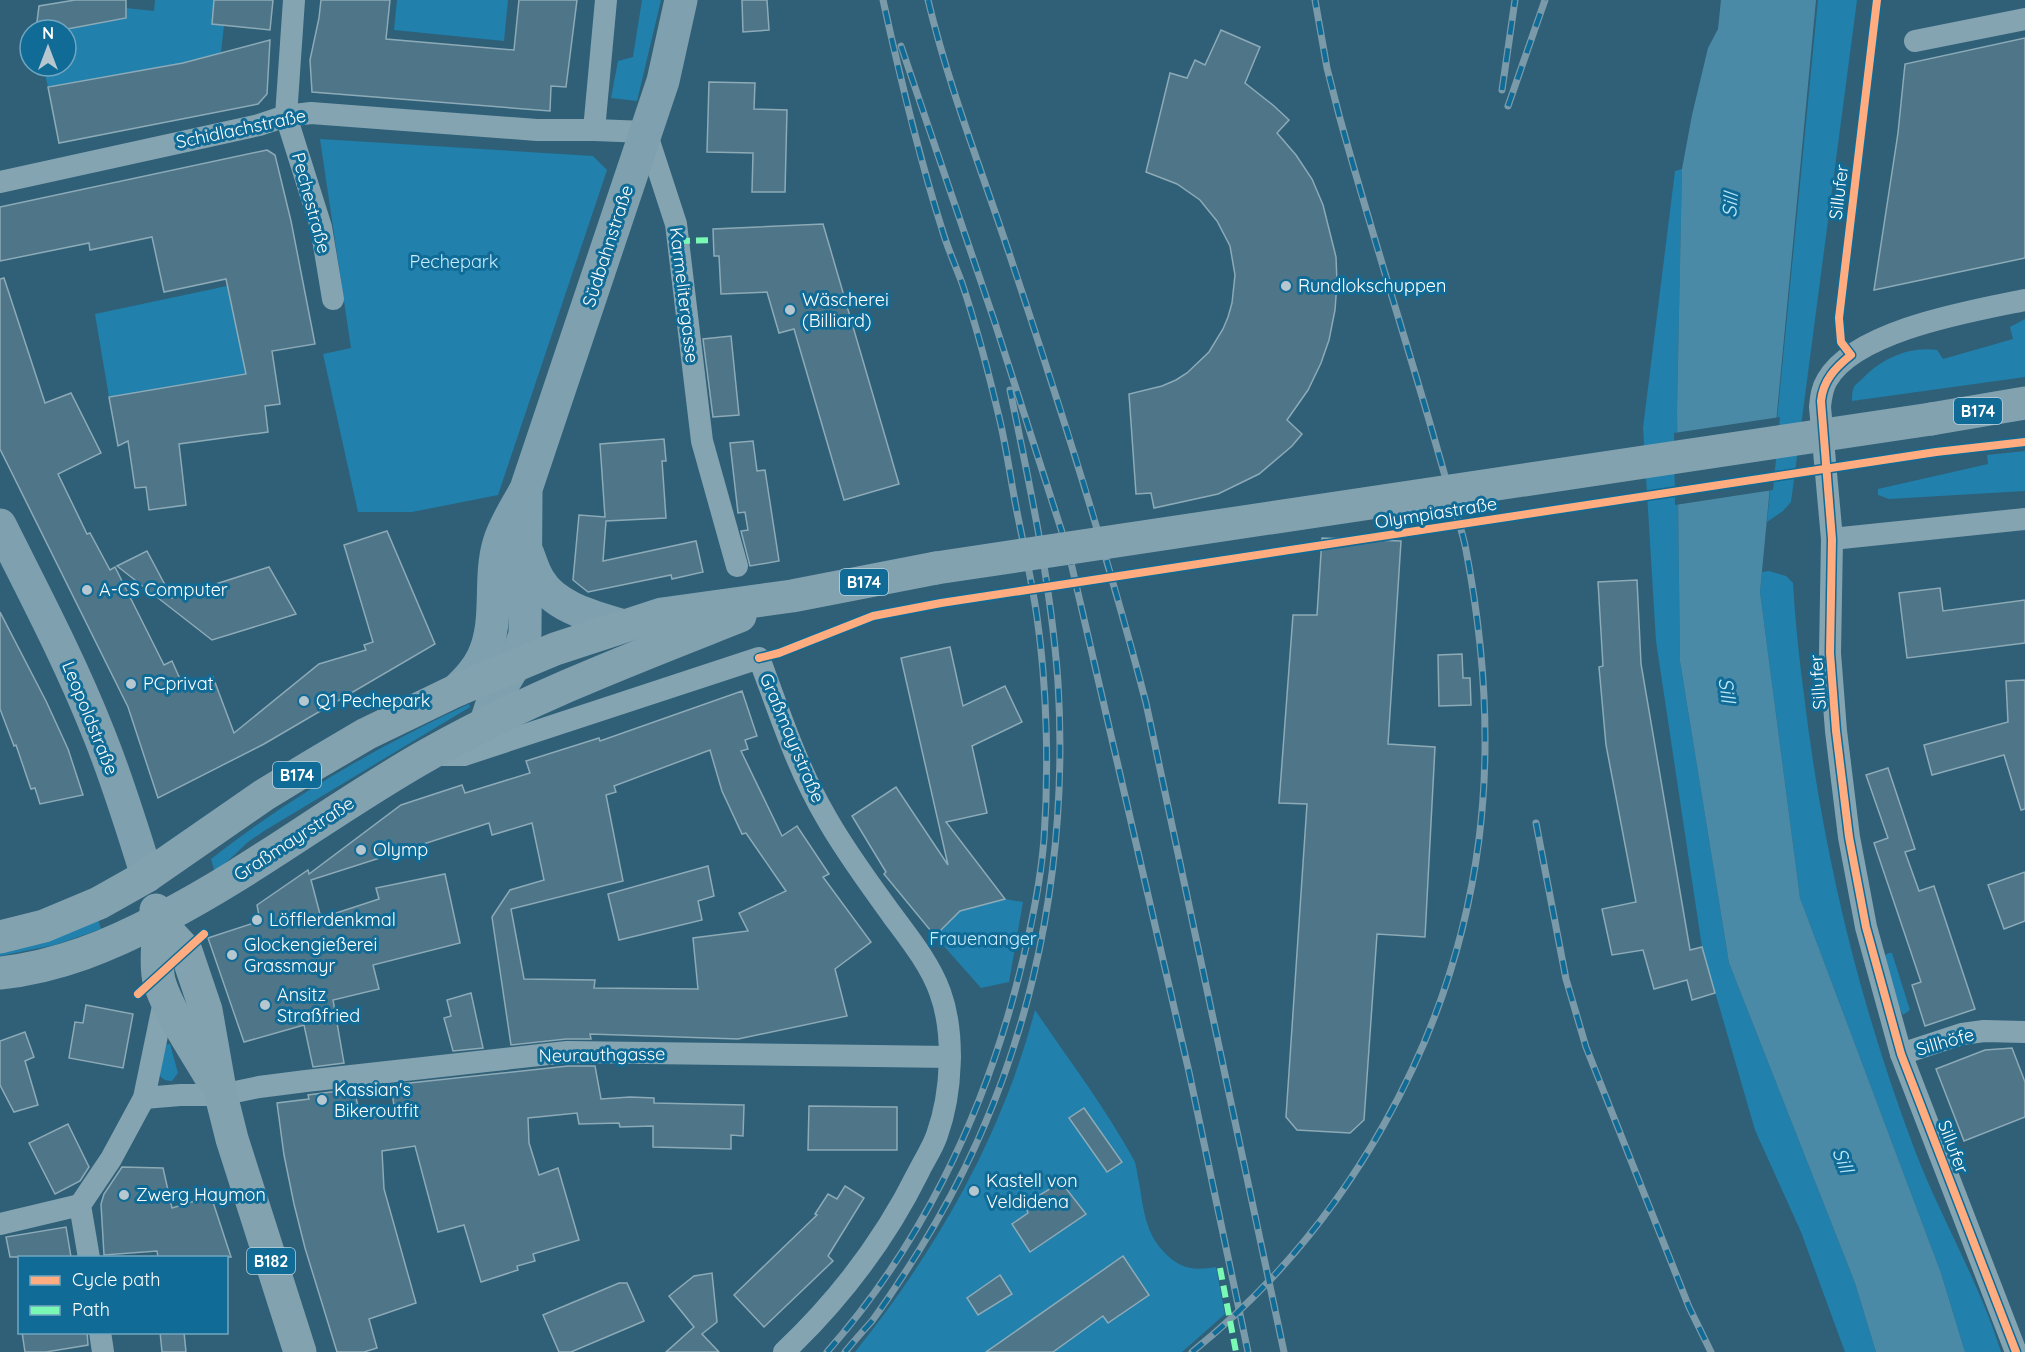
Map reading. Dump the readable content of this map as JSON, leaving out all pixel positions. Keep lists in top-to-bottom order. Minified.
{"streets":{"main road":["B174","Olympiastraße","Leopoldstraße","Graßmayrstraße","B182"],"street":["Schidlachstraße","Sillufer","Pechestraße","Südbahnstraße","Karmelitergasse","Sillhöfe","Neurauthgasse"]},"crossings":[["Schidlachstraße","Pechestraße"],["Sillufer","Sillhöfe"],["Südbahnstraße","Karmelitergasse"],["B174","Leopoldstraße"],["B174","Graßmayrstraße"],["Olympiastraße","Graßmayrstraße"],["Leopoldstraße","Graßmayrstraße"],["Leopoldstraße","Neurauthgasse"],["Graßmayrstraße","Neurauthgasse"]],"water":["Sill"],"parks":["Pechepark","Frauenanger"],"places":["Rundlokschuppen","Wäscherei (Billiard)","A-CS Computer","PCprivat","Q1 Pechepark","Olymp","Löfflerdenkmal","Glockengießerei Grassmayr","Ansitz Straßfried","Kassian's Bikeroutfit","Kastell von Veldidena","Zwerg Haymon"],"legend":["Cycle path","Path"],"north":"top"}
